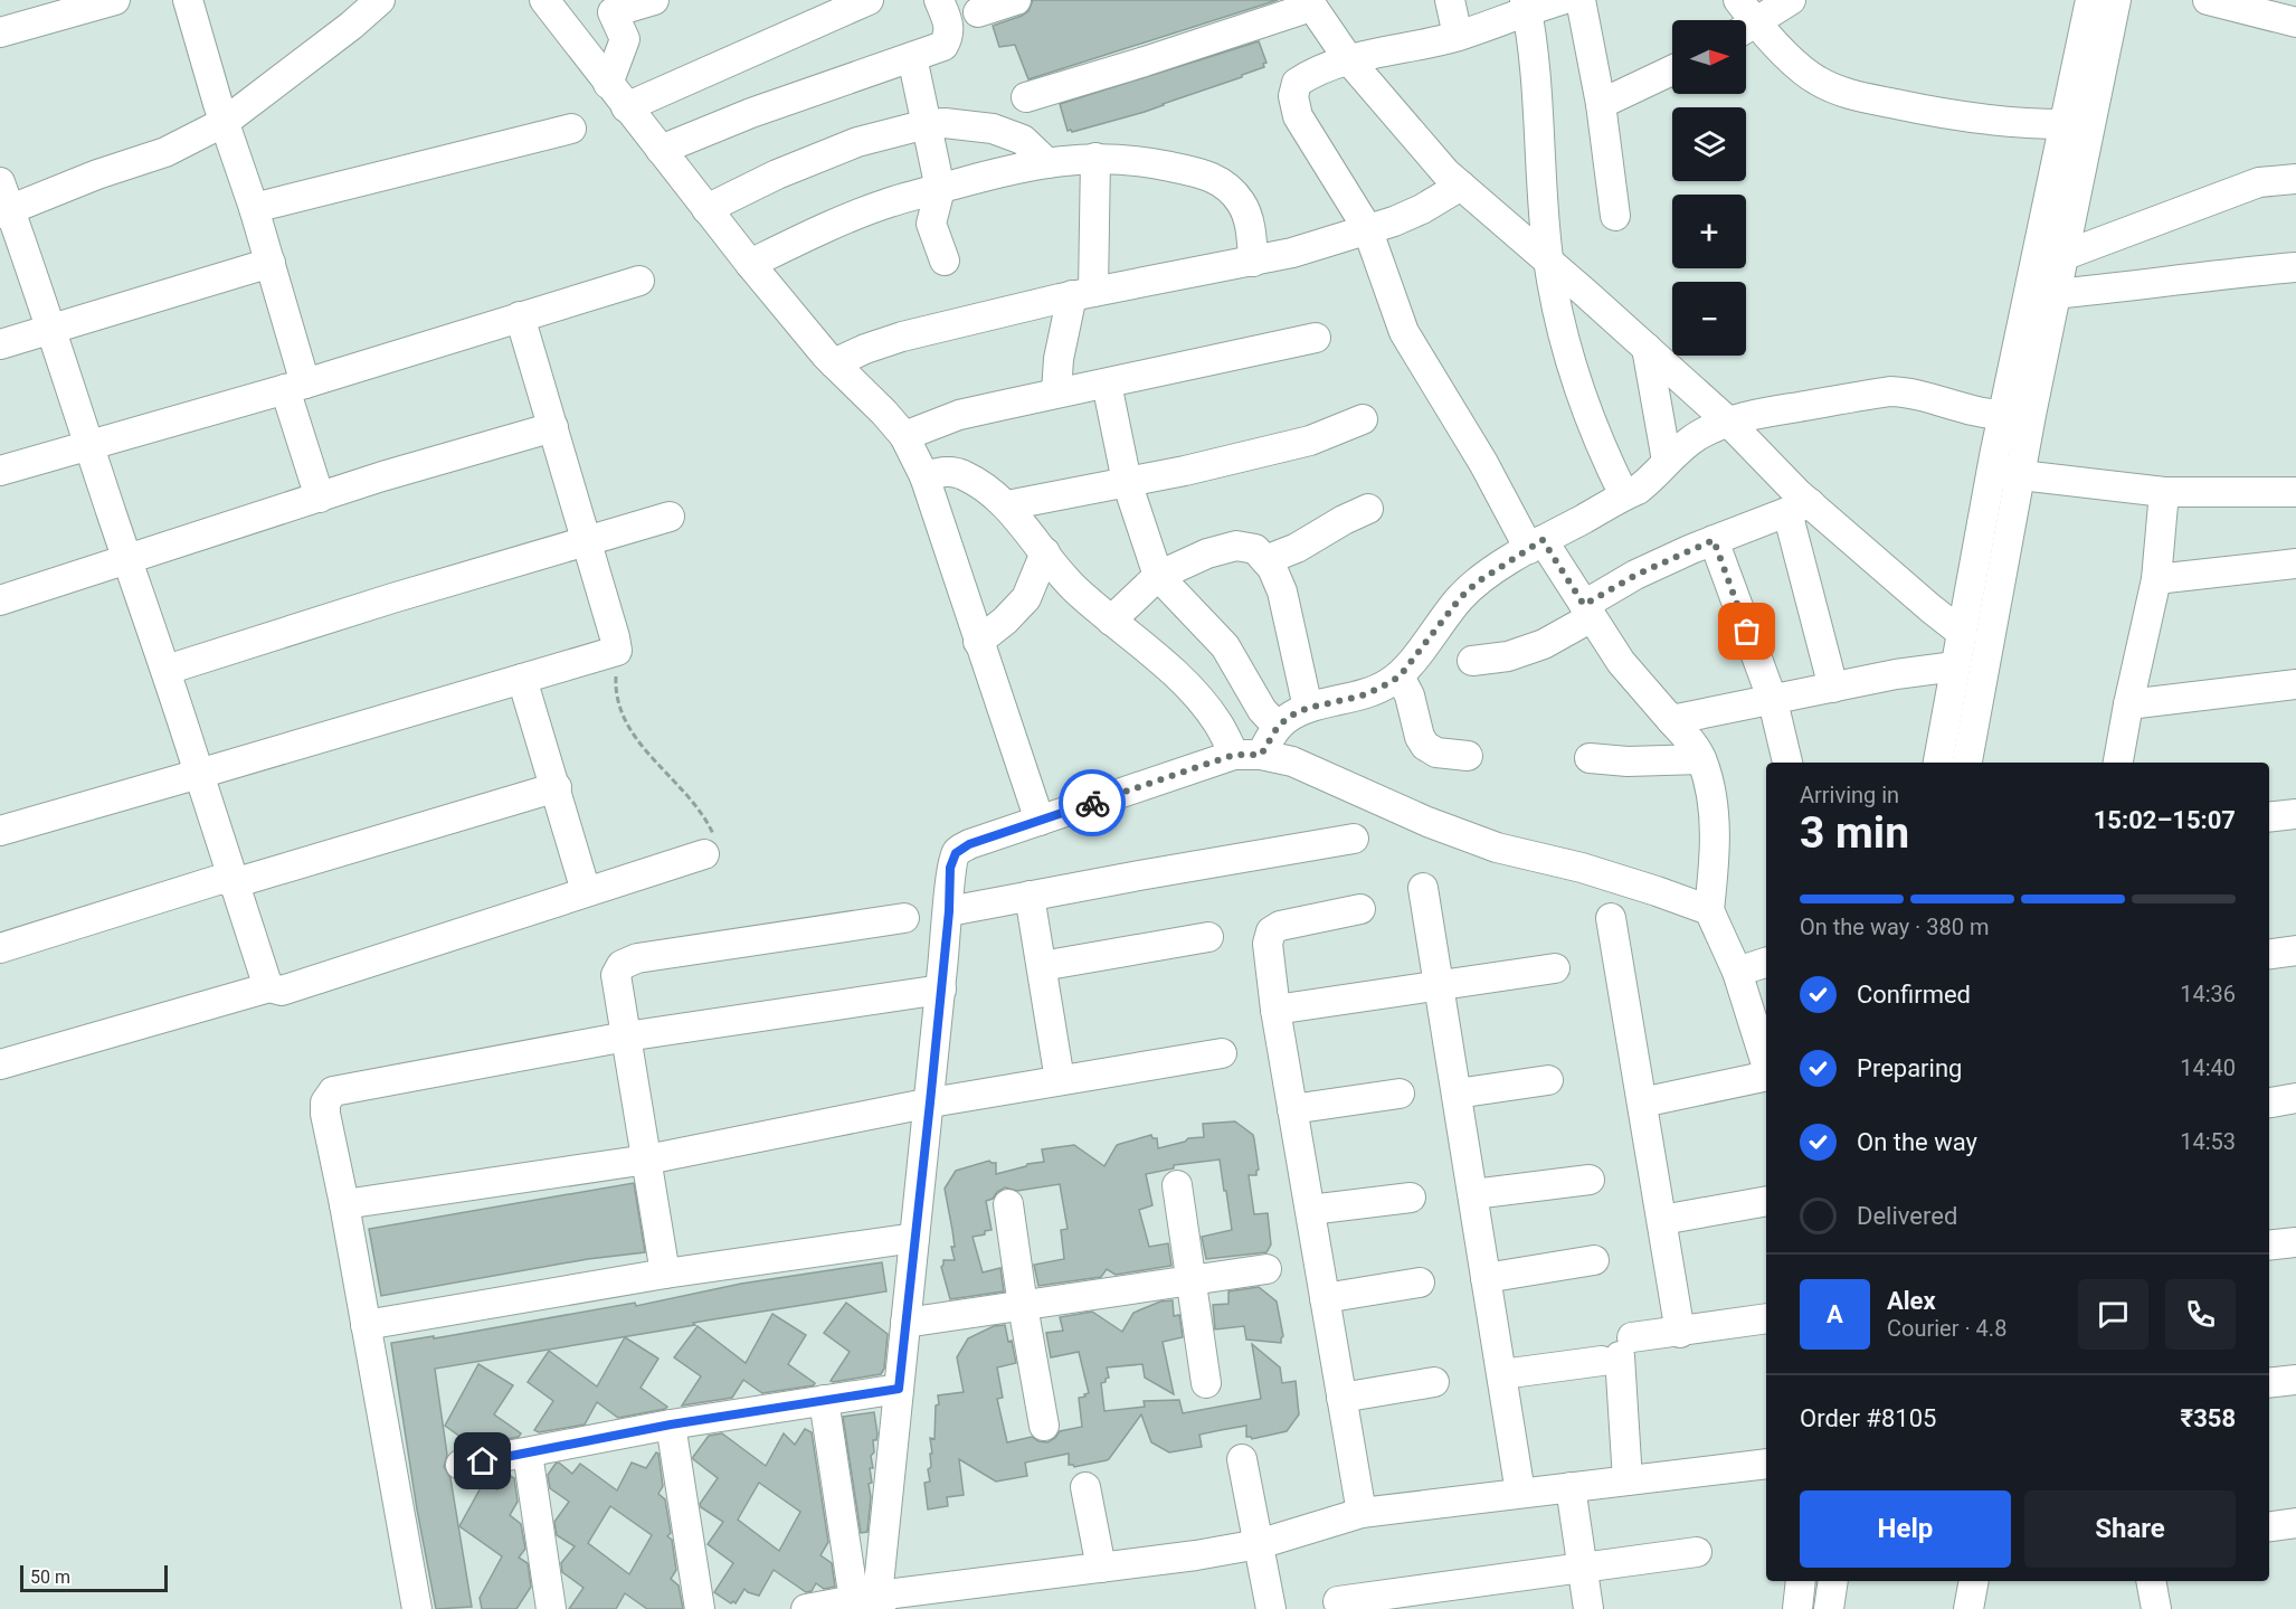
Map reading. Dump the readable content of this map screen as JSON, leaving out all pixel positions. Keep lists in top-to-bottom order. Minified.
{"scale_bar":"50 m","north":"right","page":{"map_buttons":["+","−"],"heading":["3 min","Arriving in","15:02–15:07"],"panel":["Alex","Courier · 4.8","Order #8105","₹358"],"bar":"On the way · 380 m","list":[["Confirmed","14:36"],["Preparing","14:40"],["On the way","14:53"],"Delivered"],"round":"A","buttons":["Help","Share"],"scale":"50 m"}}
